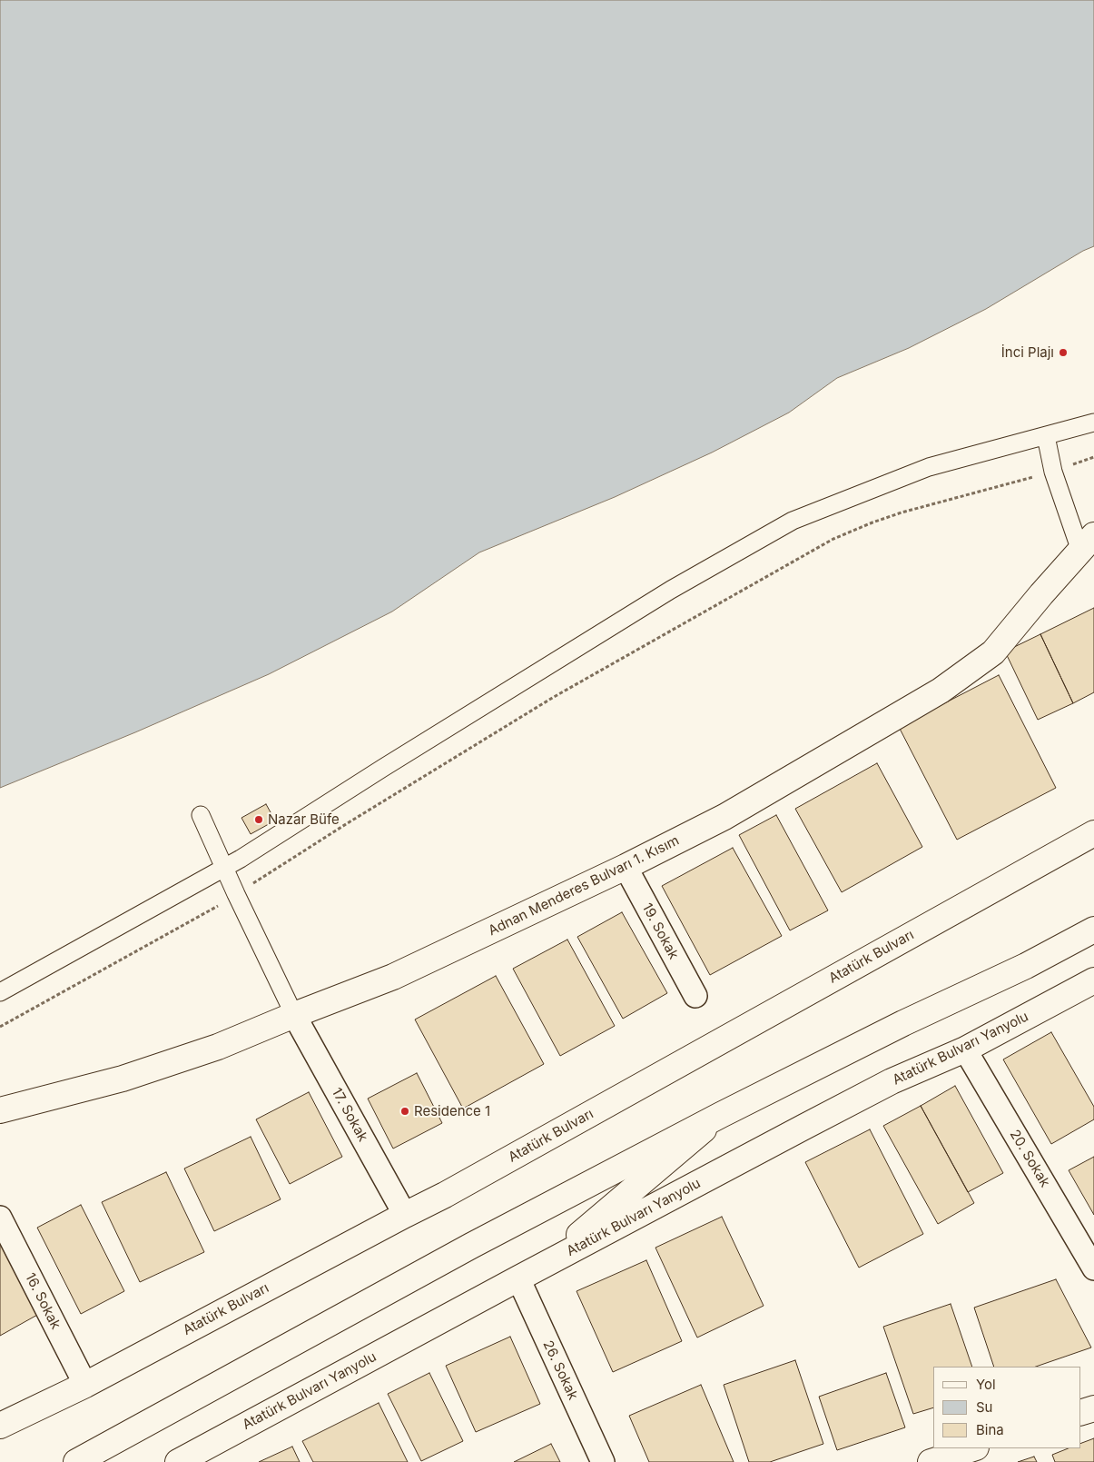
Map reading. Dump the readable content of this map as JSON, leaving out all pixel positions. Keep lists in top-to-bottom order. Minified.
{"streets":{"main road":["Adnan Menderes Bulvarı 1. Kısım","Atatürk Bulvarı","Atatürk Bulvarı Yanyolu"],"street":["19. Sokak","17. Sokak","20. Sokak","16. Sokak","26. Sokak"]},"crossings":[["Adnan Menderes Bulvarı 1. Kısım","19. Sokak"],["Adnan Menderes Bulvarı 1. Kısım","17. Sokak"],["Atatürk Bulvarı","17. Sokak"],["Atatürk Bulvarı","16. Sokak"],["Atatürk Bulvarı Yanyolu","20. Sokak"],["Atatürk Bulvarı Yanyolu","26. Sokak"]],"places":["İnci Plajı","Nazar Büfe","Residence 1"],"legend":["Yol","Su","Bina"]}
